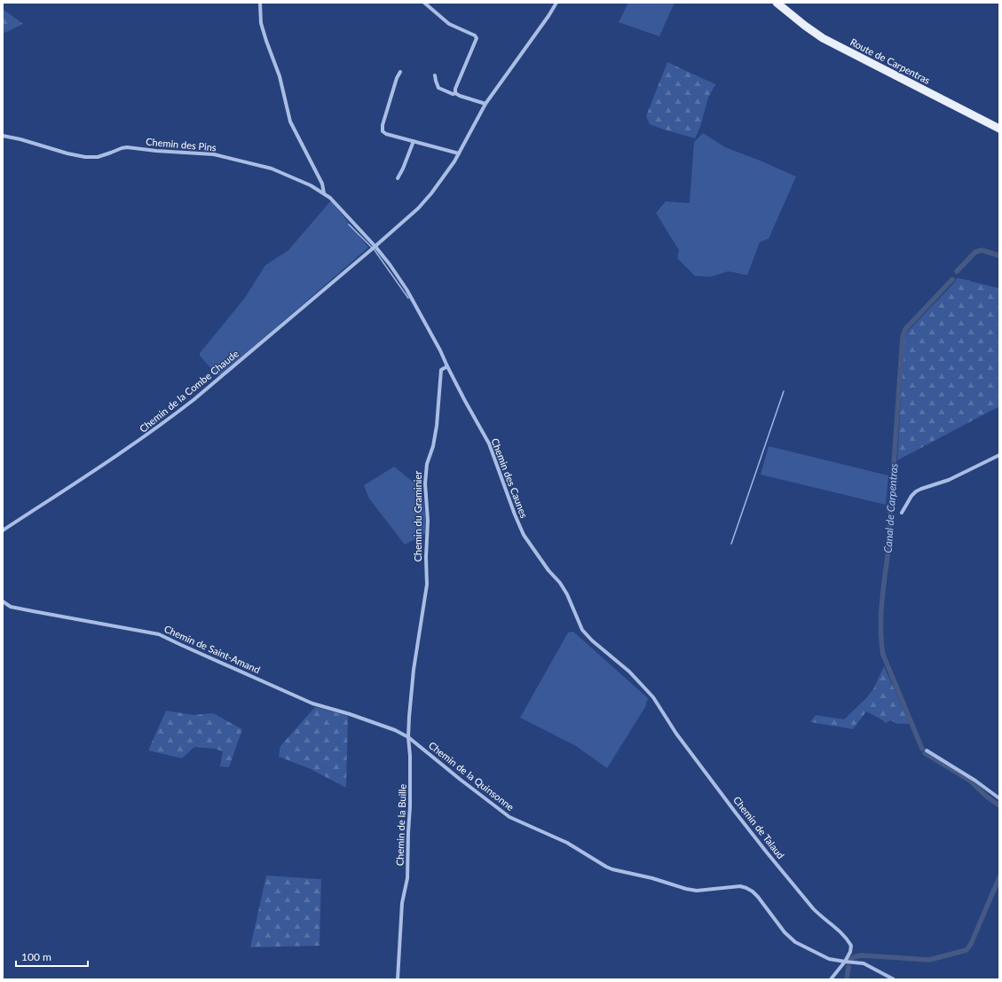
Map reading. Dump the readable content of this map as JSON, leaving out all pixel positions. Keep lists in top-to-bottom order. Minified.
{"streets":{"main road":["Route de Carpentras"],"street":["Chemin des Pins","Chemin de la Combe Chaude","Chemin des Caunes","Chemin du Graminier","Chemin de Saint-Amand","Chemin de la Quinsonne","Chemin de la Buille","Chemin de Talaud"]},"crossings":[["Chemin des Pins","Chemin de la Combe Chaude"],["Chemin des Pins","Chemin des Caunes"],["Chemin de la Combe Chaude","Chemin des Caunes"],["Chemin des Caunes","Chemin du Graminier"],["Chemin des Caunes","Chemin de Talaud"],["Chemin du Graminier","Chemin de la Buille"],["Chemin de Saint-Amand","Chemin de la Quinsonne"],["Chemin de Saint-Amand","Chemin de la Buille"],["Chemin de la Quinsonne","Chemin de la Buille"],["Chemin de la Quinsonne","Chemin de Talaud"]],"water":["Canal de Carpentras"],"scale_bar":"100 m"}
